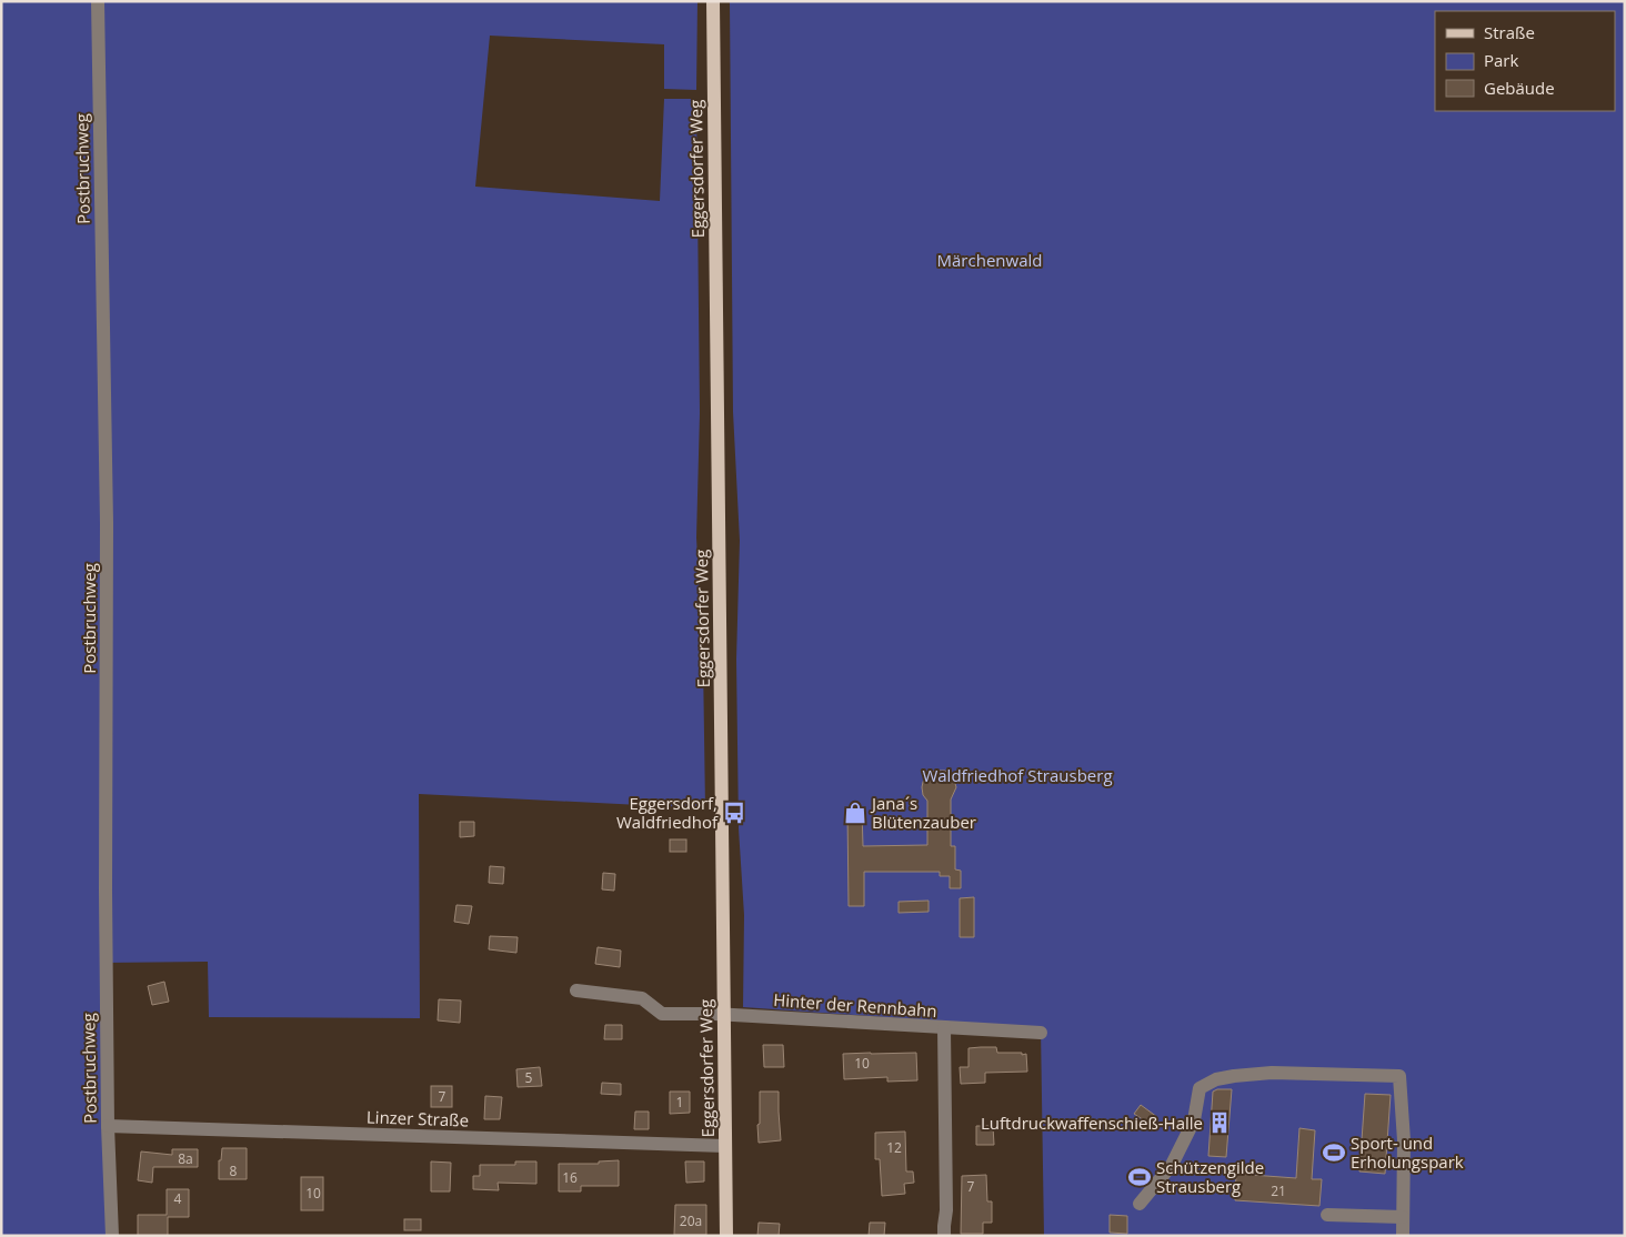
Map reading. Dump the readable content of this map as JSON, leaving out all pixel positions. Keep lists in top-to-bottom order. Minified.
{"streets":{"main road":["Eggersdorfer Weg"],"street":["Postbruchweg","Hinter der Rennbahn","Linzer Straße"]},"crossings":[["Postbruchweg","Linzer Straße"],["Eggersdorfer Weg","Hinter der Rennbahn"],["Eggersdorfer Weg","Linzer Straße"]],"parks":["Märchenwald","Waldfriedhof Strausberg"],"places":{"bus stop":["Eggersdorf, Waldfriedhof"],"shop":["Jana´s Blütenzauber"],"building":["Luftdruckwaffenschieß-Halle"],"sports":["Sport- und Erholungspark","Schützengilde Strausberg"]},"house_numbers":["10","5","7","1","12","8a","8","16","7","21","10","4","20a"],"legend":["Straße","Park","Gebäude"]}
